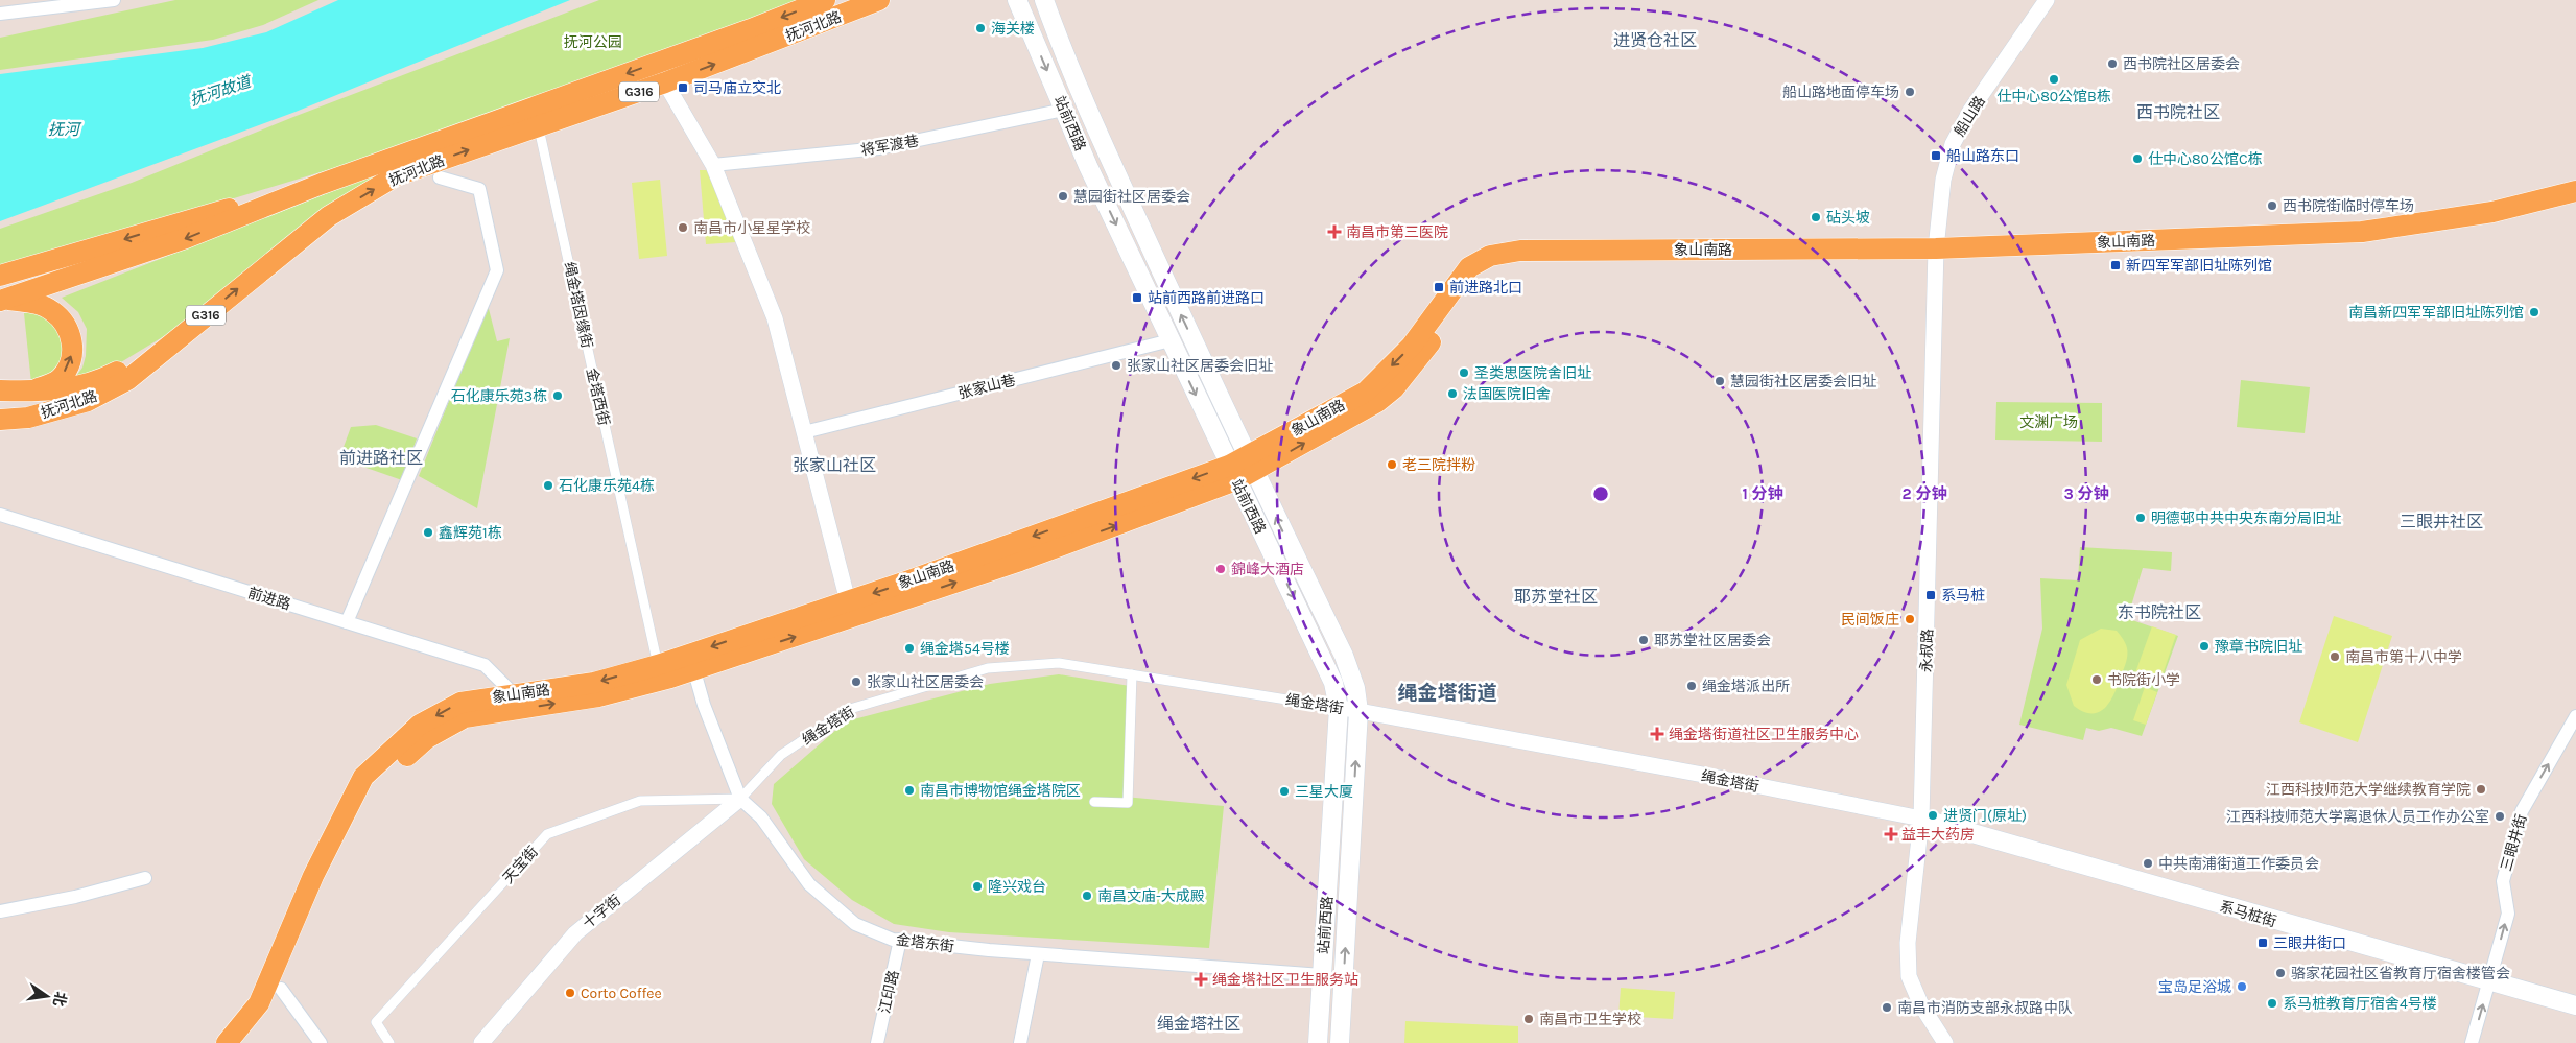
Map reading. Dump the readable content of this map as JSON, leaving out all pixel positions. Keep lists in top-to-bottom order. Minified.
{"streets":{"main road":["抚河北路","G316","站前西路","象山南路","系马桩街"],"street":["船山路","将军渡巷","张家山巷","金塔西街","前进路","永叔路","绳金塔街","三眼井街","天宝街","十字街","金塔东街","江印路"]},"crossings":[["抚河北路","金塔西街"],["船山路","象山南路"],["船山路","永叔路"],["站前西路","将军渡巷"],["站前西路","象山南路"],["站前西路","张家山巷"],["站前西路","绳金塔街"],["站前西路","金塔东街"],["象山南路","金塔西街"],["象山南路","前进路"],["象山南路","永叔路"],["象山南路","金塔东街"],["永叔路","绳金塔街"],["永叔路","系马桩街"],["绳金塔街","天宝街"],["绳金塔街","十字街"],["绳金塔街","系马桩街"],["绳金塔街","金塔东街"],["三眼井街","系马桩街"],["天宝街","十字街"],["天宝街","金塔东街"],["十字街","金塔东街"],["金塔东街","江印路"]],"one_way":["三眼井街"],"districts":["进贤仓社区","西书院社区","前进路社区","张家山社区","三眼井社区","耶苏堂社区","东书院社区","绳金塔街道","绳金塔社区"],"water":["抚河故道","抚河"],"parks":["抚河公园","文渊广场"],"places":{"other":["海关楼","西书院社区居委会","仕中心80公馆B栋","船山路地面停车场","仕中心80公馆C栋","慧园街社区居委会","西书院街临时停车场","砧头坡","南昌市小星星学校","南昌新四军军部旧址陈列馆","张家山社区居委会旧址","圣类思医院舍旧址","慧园街社区居委会旧址","法国医院旧舍","石化康乐苑3栋","老三院拌粉","石化康乐苑4栋","明德邨中共中央东南分局旧址","鑫辉苑1栋","錦峰大酒店","民间饭庄","耶苏堂社区居委会","豫章书院旧址","绳金塔54号楼","南昌市第十八中学","书院街小学","张家山社区居委会","绳金塔派出所","江西科技师范大学继续教育学院","南昌市博物馆绳金塔院区","三星大厦","进贤门(原址)","江西科技师范大学离退休人员工作办公室","中共南浦街道工作委员会","隆兴戏台","南昌文庙-大成殿","骆家花园社区省教育厅宿舍楼管会","宝岛足浴城","Corto Coffee","系马桩教育厅宿舍4号楼","南昌市消防支部永叔路中队","南昌市卫生学校"],"transit":["司马庙立交北","船山路东口","新四军军部旧址陈列馆","前进路北口","站前西路前进路口","系马桩","三眼井街口"],"health":["南昌市第三医院","绳金塔街道社区卫生服务中心","益丰大药房","绳金塔社区卫生服务站"]},"north":"right","rings":["1 分钟","2 分钟","3 分钟"]}
